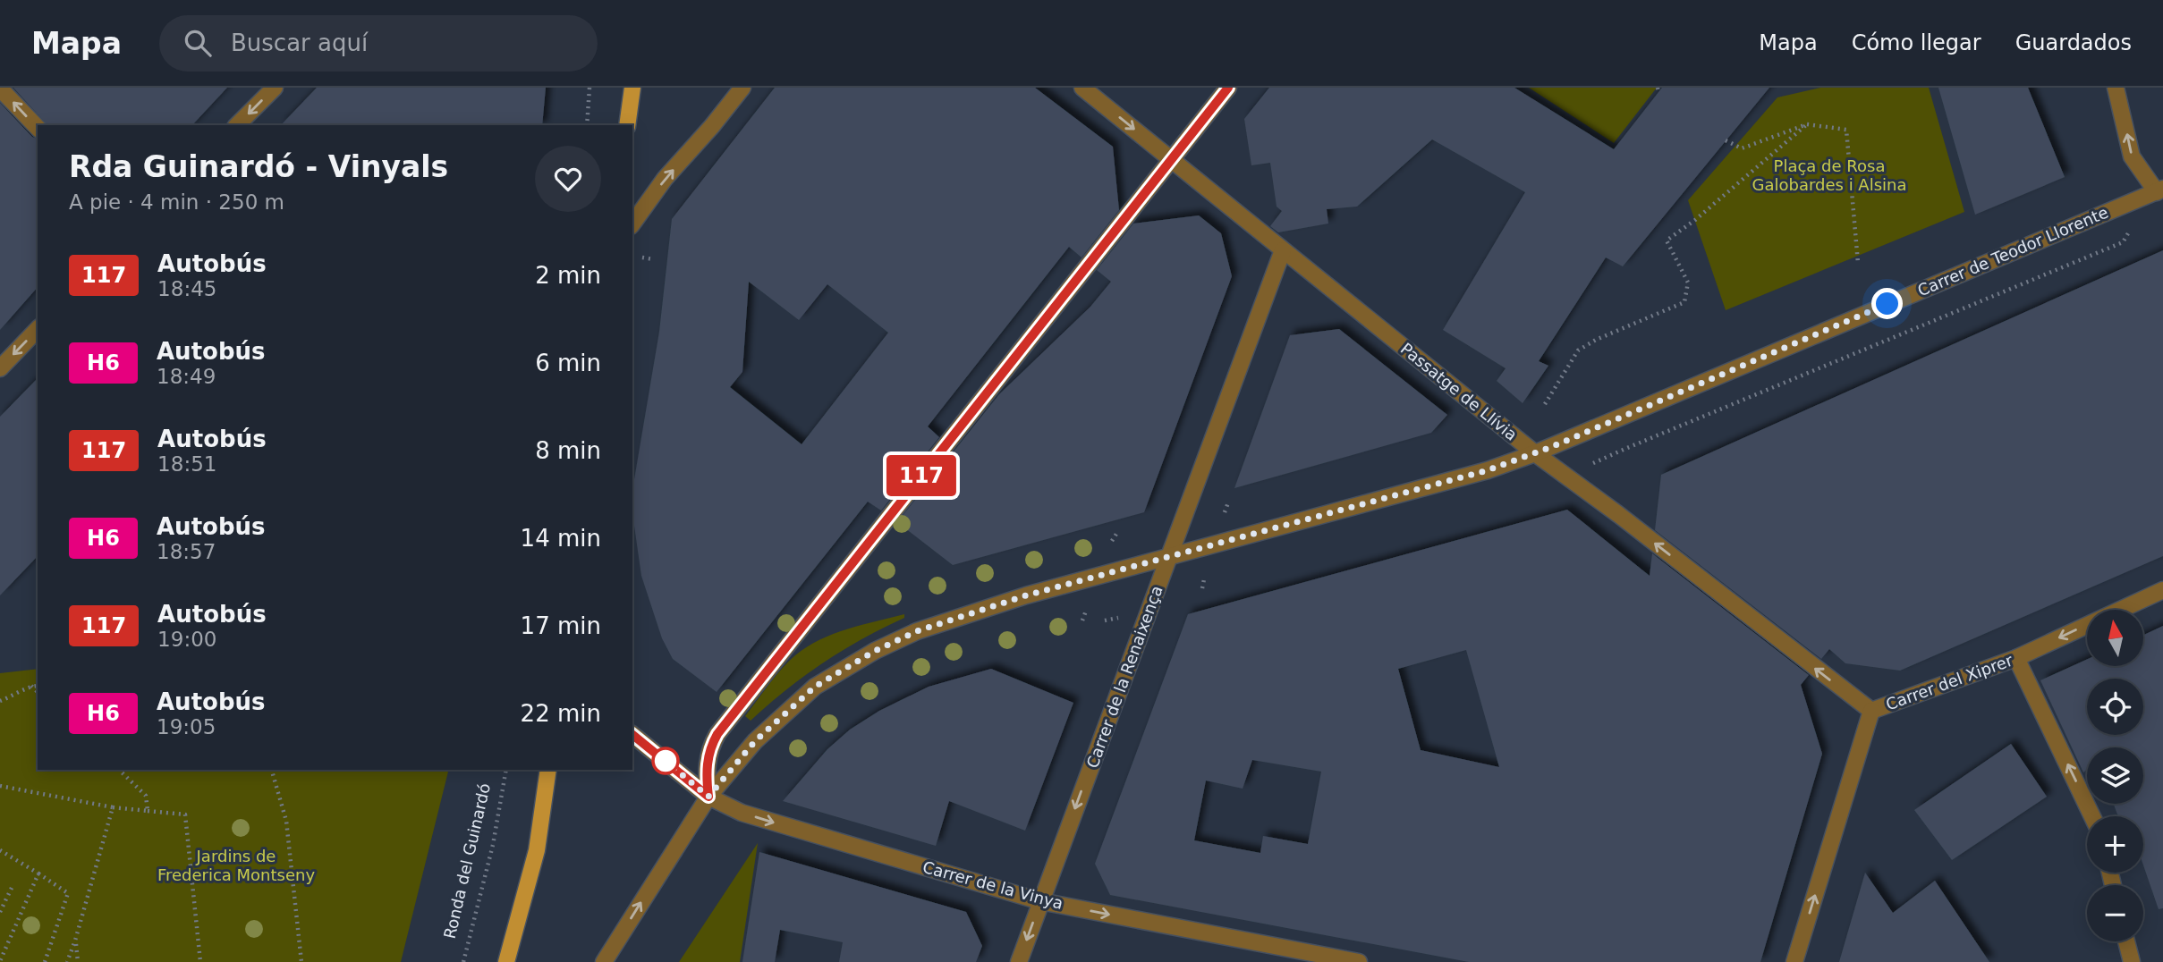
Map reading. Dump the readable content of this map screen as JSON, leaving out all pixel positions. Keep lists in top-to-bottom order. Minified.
{"streets":{"street":["Carrer de Teodor Llorente","Passatge de Llívia","Carrer de la Renaixença","Carrer del Xiprer","Carrer de la Vinya"],"path":["Ronda del Guinardó"]},"crossings":[["Carrer de Teodor Llorente","Passatge de Llívia"],["Carrer de Teodor Llorente","Carrer de la Renaixença"],["Carrer de Teodor Llorente","Carrer de la Vinya"],["Passatge de Llívia","Carrer de la Renaixença"],["Passatge de Llívia","Carrer del Xiprer"],["Carrer de la Renaixença","Carrer de la Vinya"]],"one_way":["Carrer de la Renaixença","Carrer de la Vinya"],"parks":["Plaça de Rosa Galobardes i Alsina","Jardins de Frederica Montseny"],"lines":["bus line 117"],"north":"top","page":{"header":"Mapa","search":"Buscar aquí","nav":["Mapa","Cómo llegar","Guardados"],"on_map":"117","heading":["Rda Guinardó - Vinyals","A pie · 4 min · 250 m"],"list":[{"mark":"117","name":"Autobús","note":"18:45","value":"2 min"},{"mark":"H6","name":"Autobús","note":"18:49","value":"6 min"},{"mark":"117","name":"Autobús","note":"18:51","value":"8 min"},{"mark":"H6","name":"Autobús","note":"18:57","value":"14 min"},{"mark":"117","name":"Autobús","note":"19:00","value":"17 min"},{"mark":"H6","name":"Autobús","note":"19:05","value":"22 min"}],"map_buttons":["+","−"]}}
